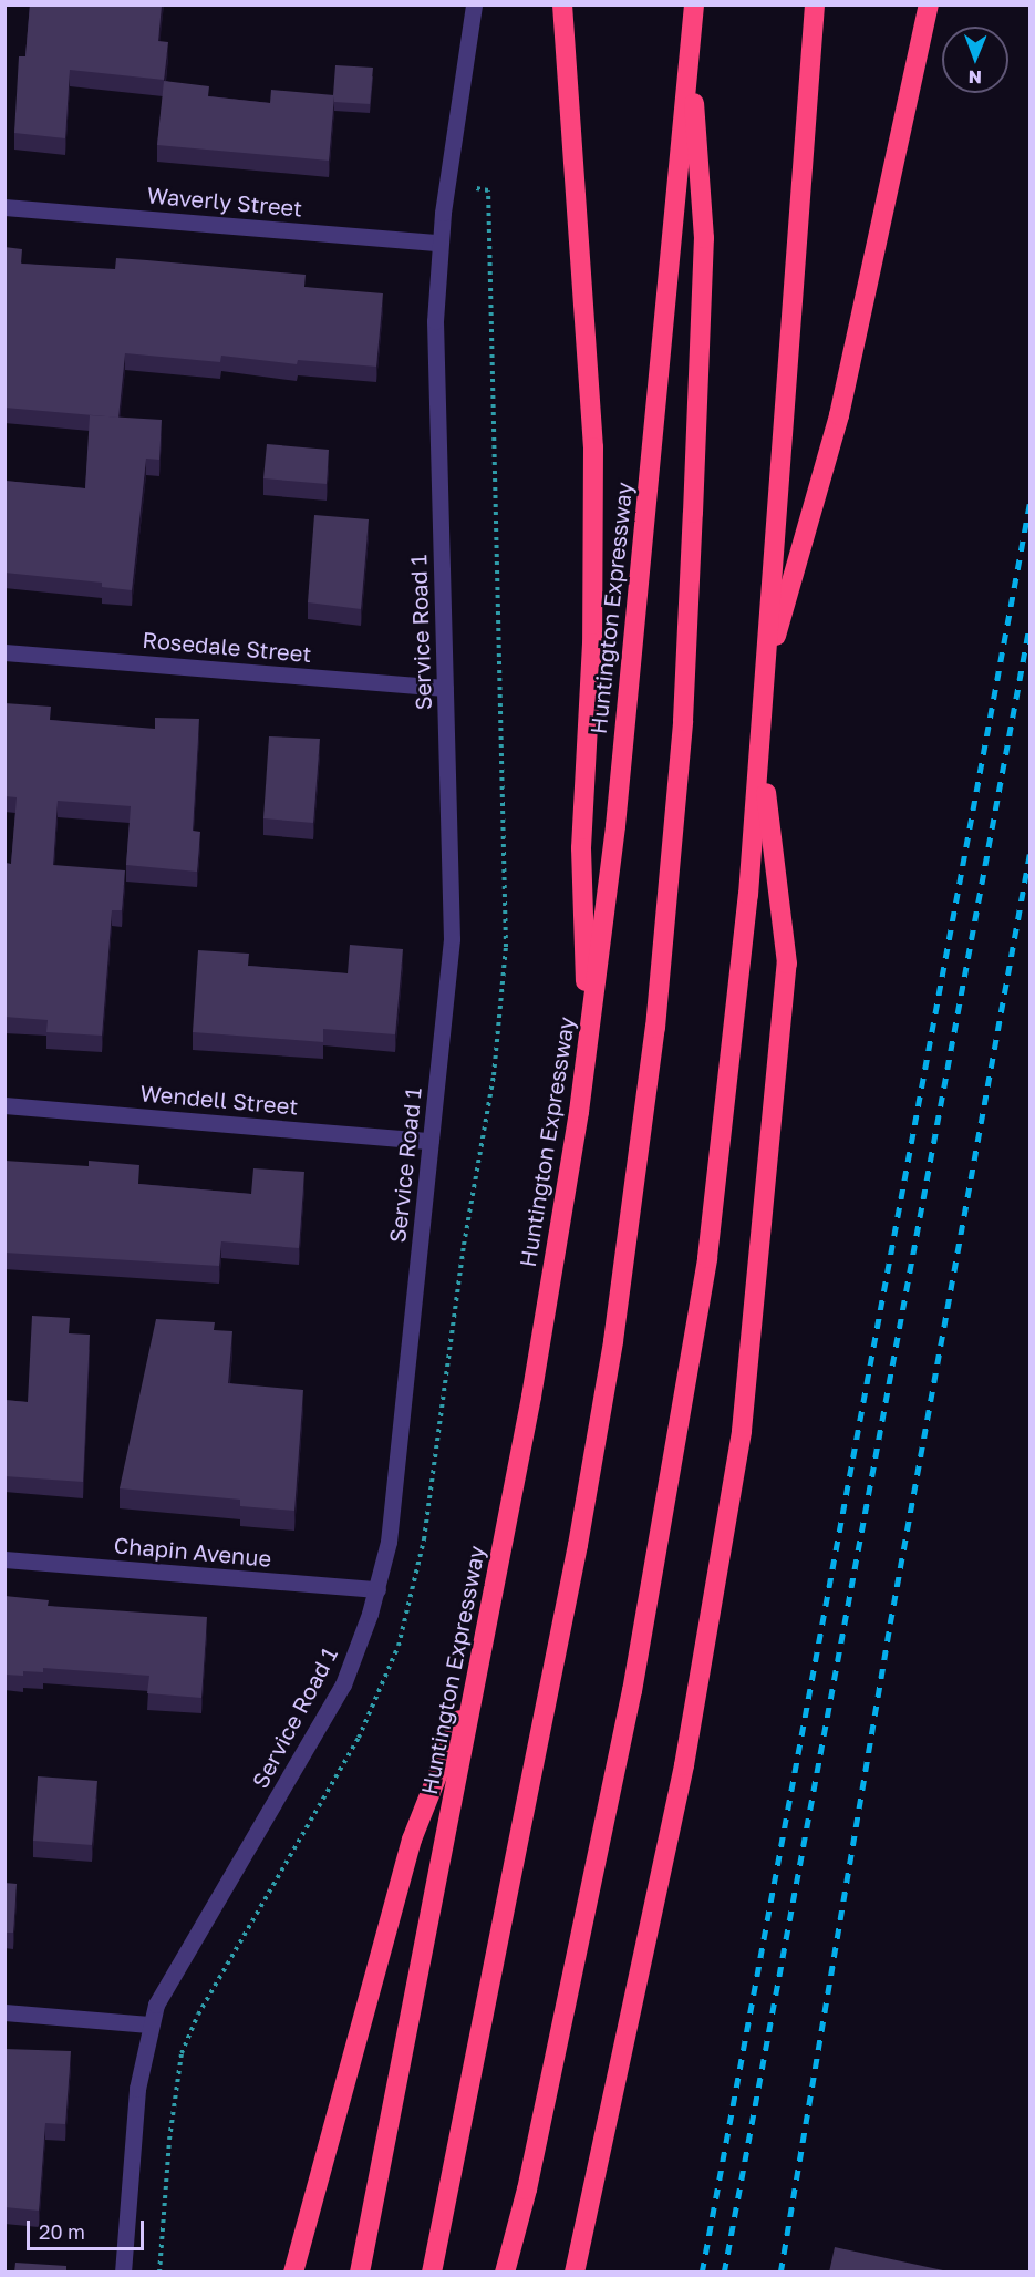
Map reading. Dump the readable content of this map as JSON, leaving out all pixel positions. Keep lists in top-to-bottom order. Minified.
{"streets":{"highway":["Huntington Expressway"],"street":["Waverly Street","Service Road 1","Rosedale Street","Wendell Street","Chapin Avenue"]},"crossings":[["Waverly Street","Service Road 1"],["Service Road 1","Rosedale Street"],["Service Road 1","Wendell Street"],["Service Road 1","Chapin Avenue"]],"scale_bar":"20 m","north":"bottom"}
